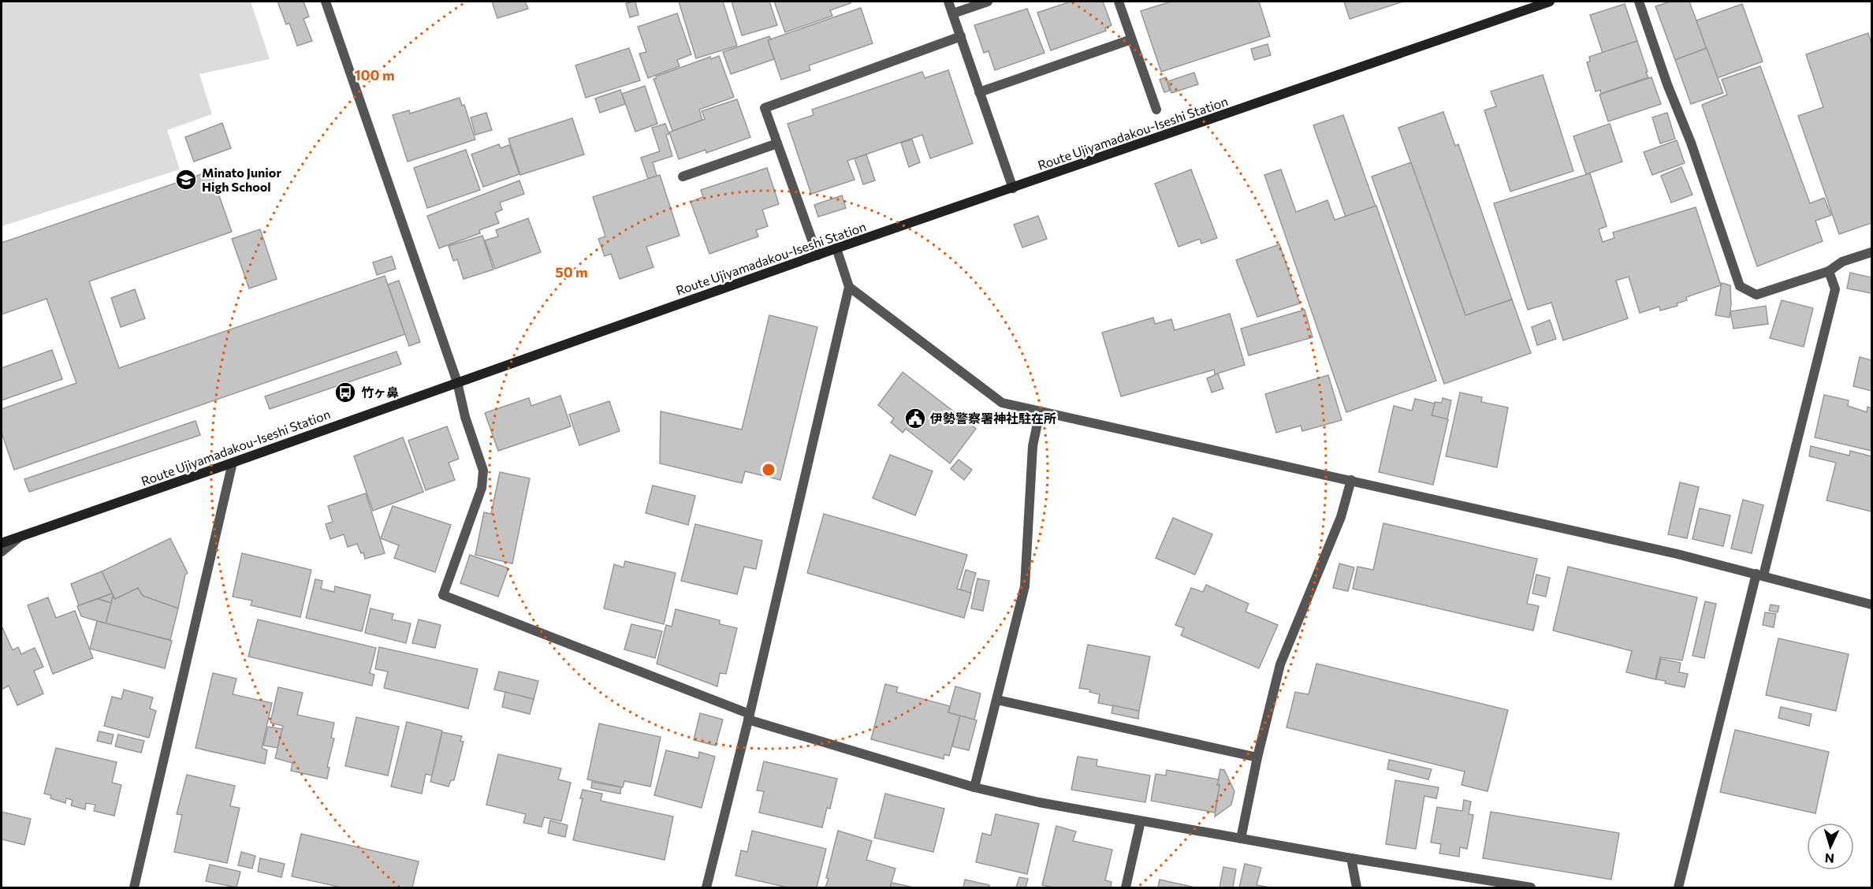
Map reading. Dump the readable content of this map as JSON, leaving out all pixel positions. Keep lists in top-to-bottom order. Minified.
{"streets":{"main road":["Route Ujiyamadakou-Iseshi Station"]},"places":{"school or university":["Minato Junior High School"],"bus stop":["竹ヶ鼻"],"public building":["伊勢警察署神社駐在所"]},"north":"bottom","rings":["100 m","50 m"]}
